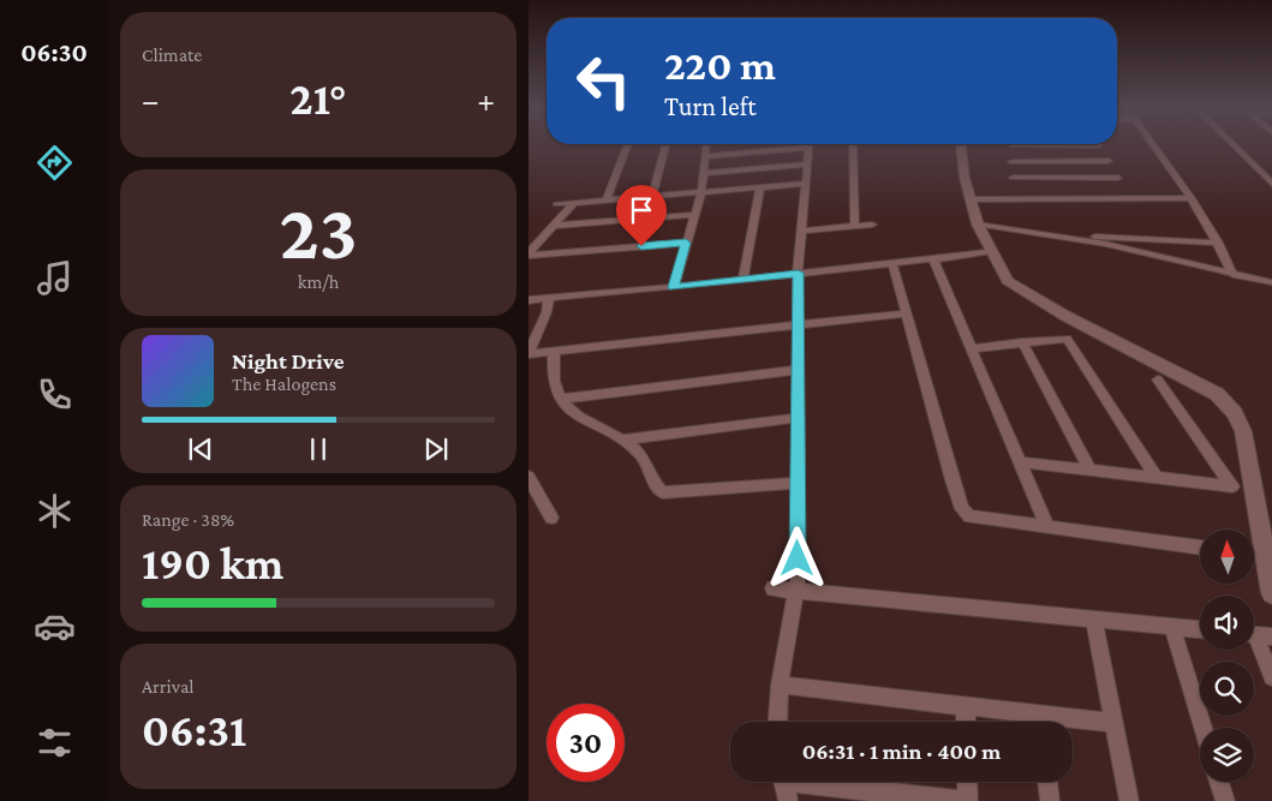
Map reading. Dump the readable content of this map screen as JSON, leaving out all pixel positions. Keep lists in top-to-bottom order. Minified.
{"north":"top","page":{"tabs":"06:30","tile":["Climate",["23","km/h"],["Range · 38%","190 km"],["Arrival","06:31"]],"turn":["220 m","Turn left"],"heat":["−","21°","+"],"song":["Night Drive","The Halogens"],"limit":"30","trip":"06:31 · 1 min · 400 m"}}
